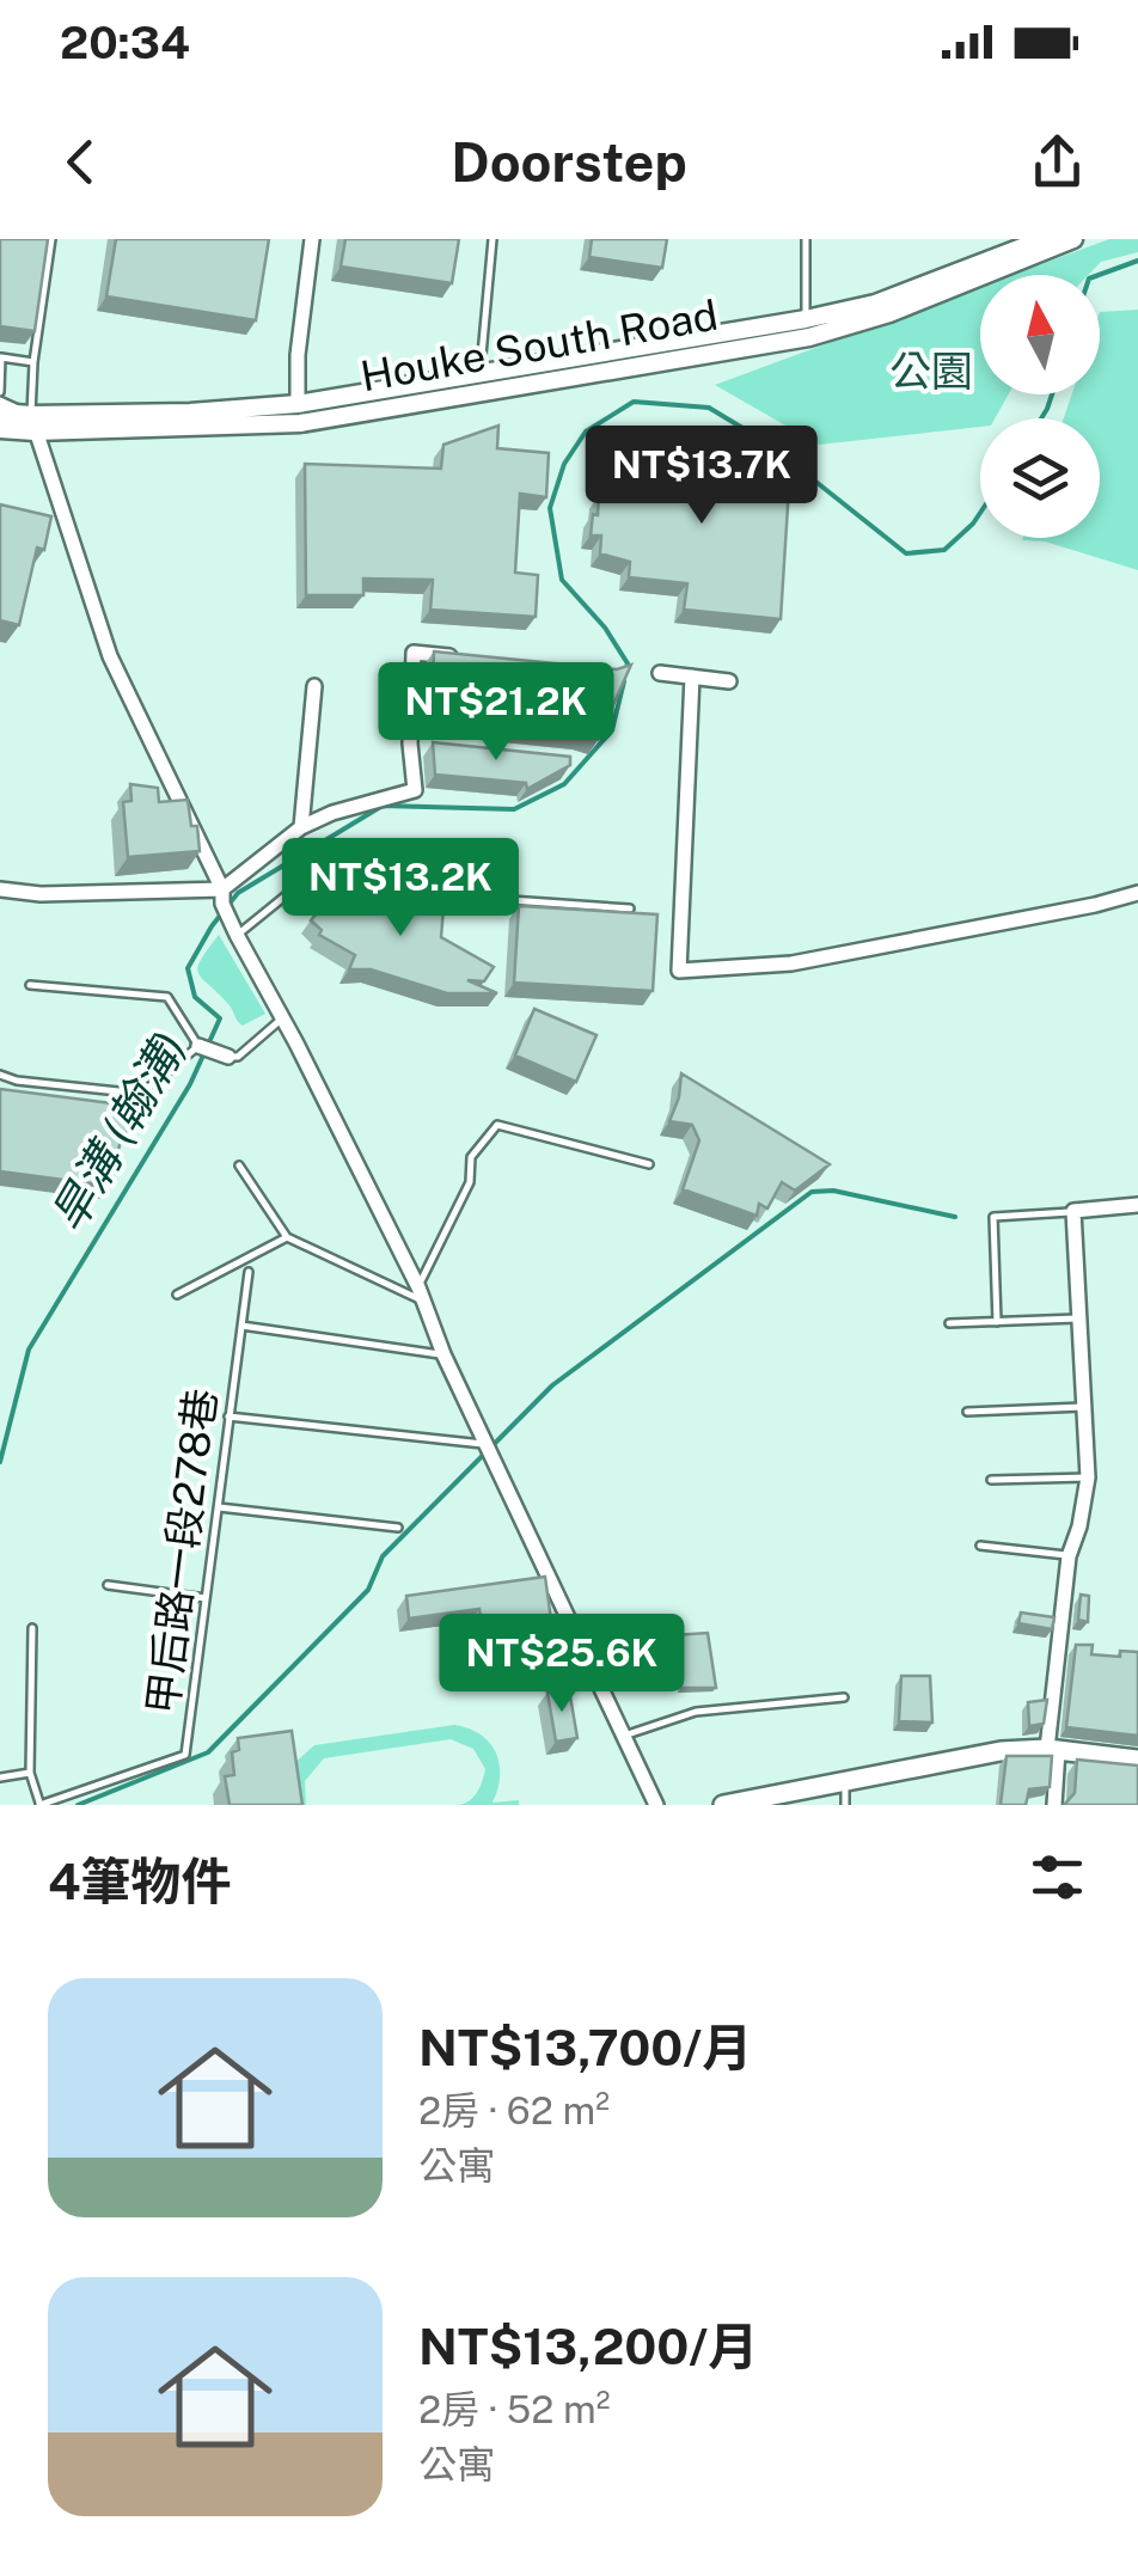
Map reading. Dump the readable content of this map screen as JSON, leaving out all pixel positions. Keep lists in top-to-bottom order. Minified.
{"streets":{"street":["Houke South Road"],"lane":["甲后路一段278巷"]},"water":["旱溝 (翰溝)"],"parks":["公園"],"north":"top","page":{"status":"20:34","header":"Doorstep","price":["NT$13.7K","NT$21.2K","NT$13.2K","NT$25.6K"],"heading":"4筆物件","list":[{"name":"NT$13,700/月","note":"2房 · 62 m² · 公寓"},{"name":"NT$13,200/月","note":"2房 · 52 m² · 公寓"}]}}
